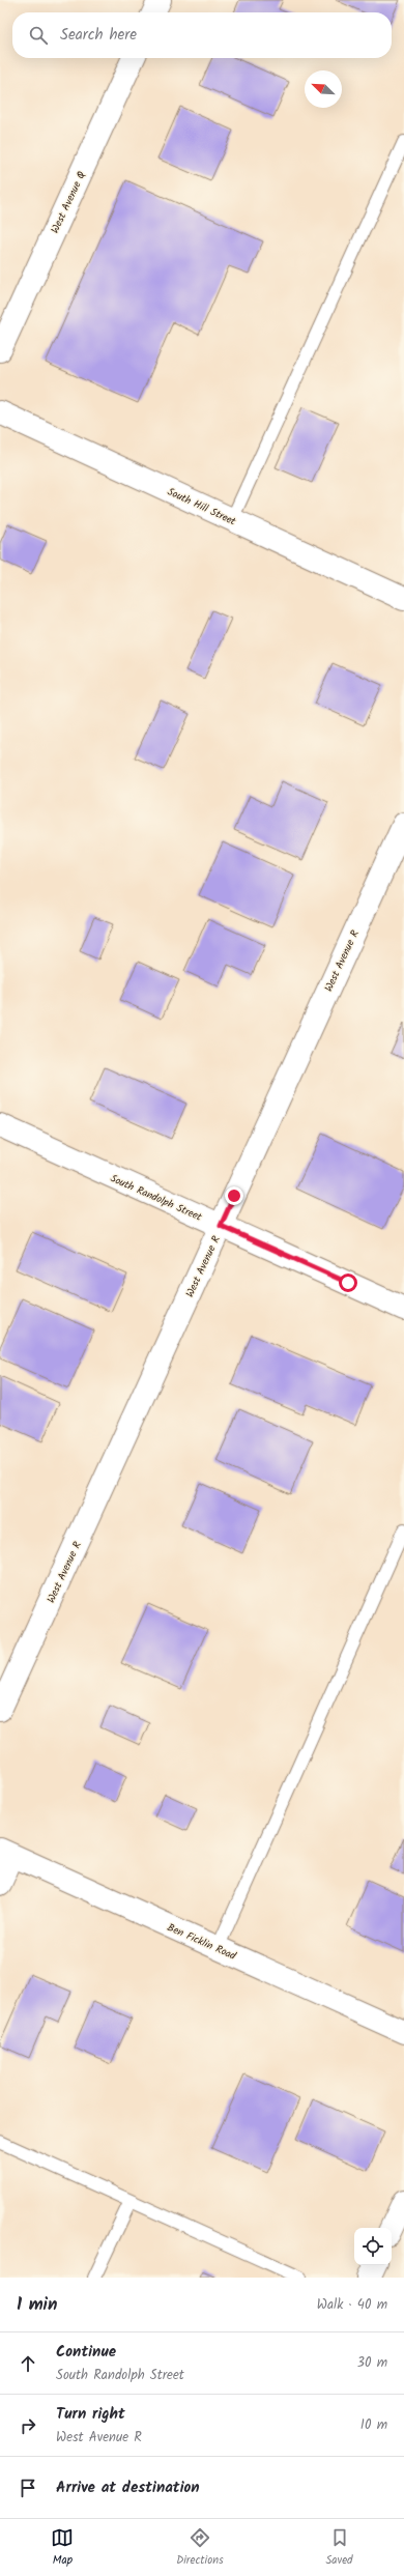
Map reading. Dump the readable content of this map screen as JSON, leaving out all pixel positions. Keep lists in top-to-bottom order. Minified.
{"streets":{"street":["West Avenue Q","South Hill Street","West Avenue R","South Randolph Street","Ben Ficklin Road"]},"crossings":[["West Avenue R","South Randolph Street"]],"north":"top left","page":{"search":"Search here","heading":["1 min","Walk · 40 m"],"list":[["Continue","South Randolph Street","30 m"],["Turn right","West Avenue R","10 m"],"Arrive at destination"],"nav":["Map","Directions","Saved"]}}
